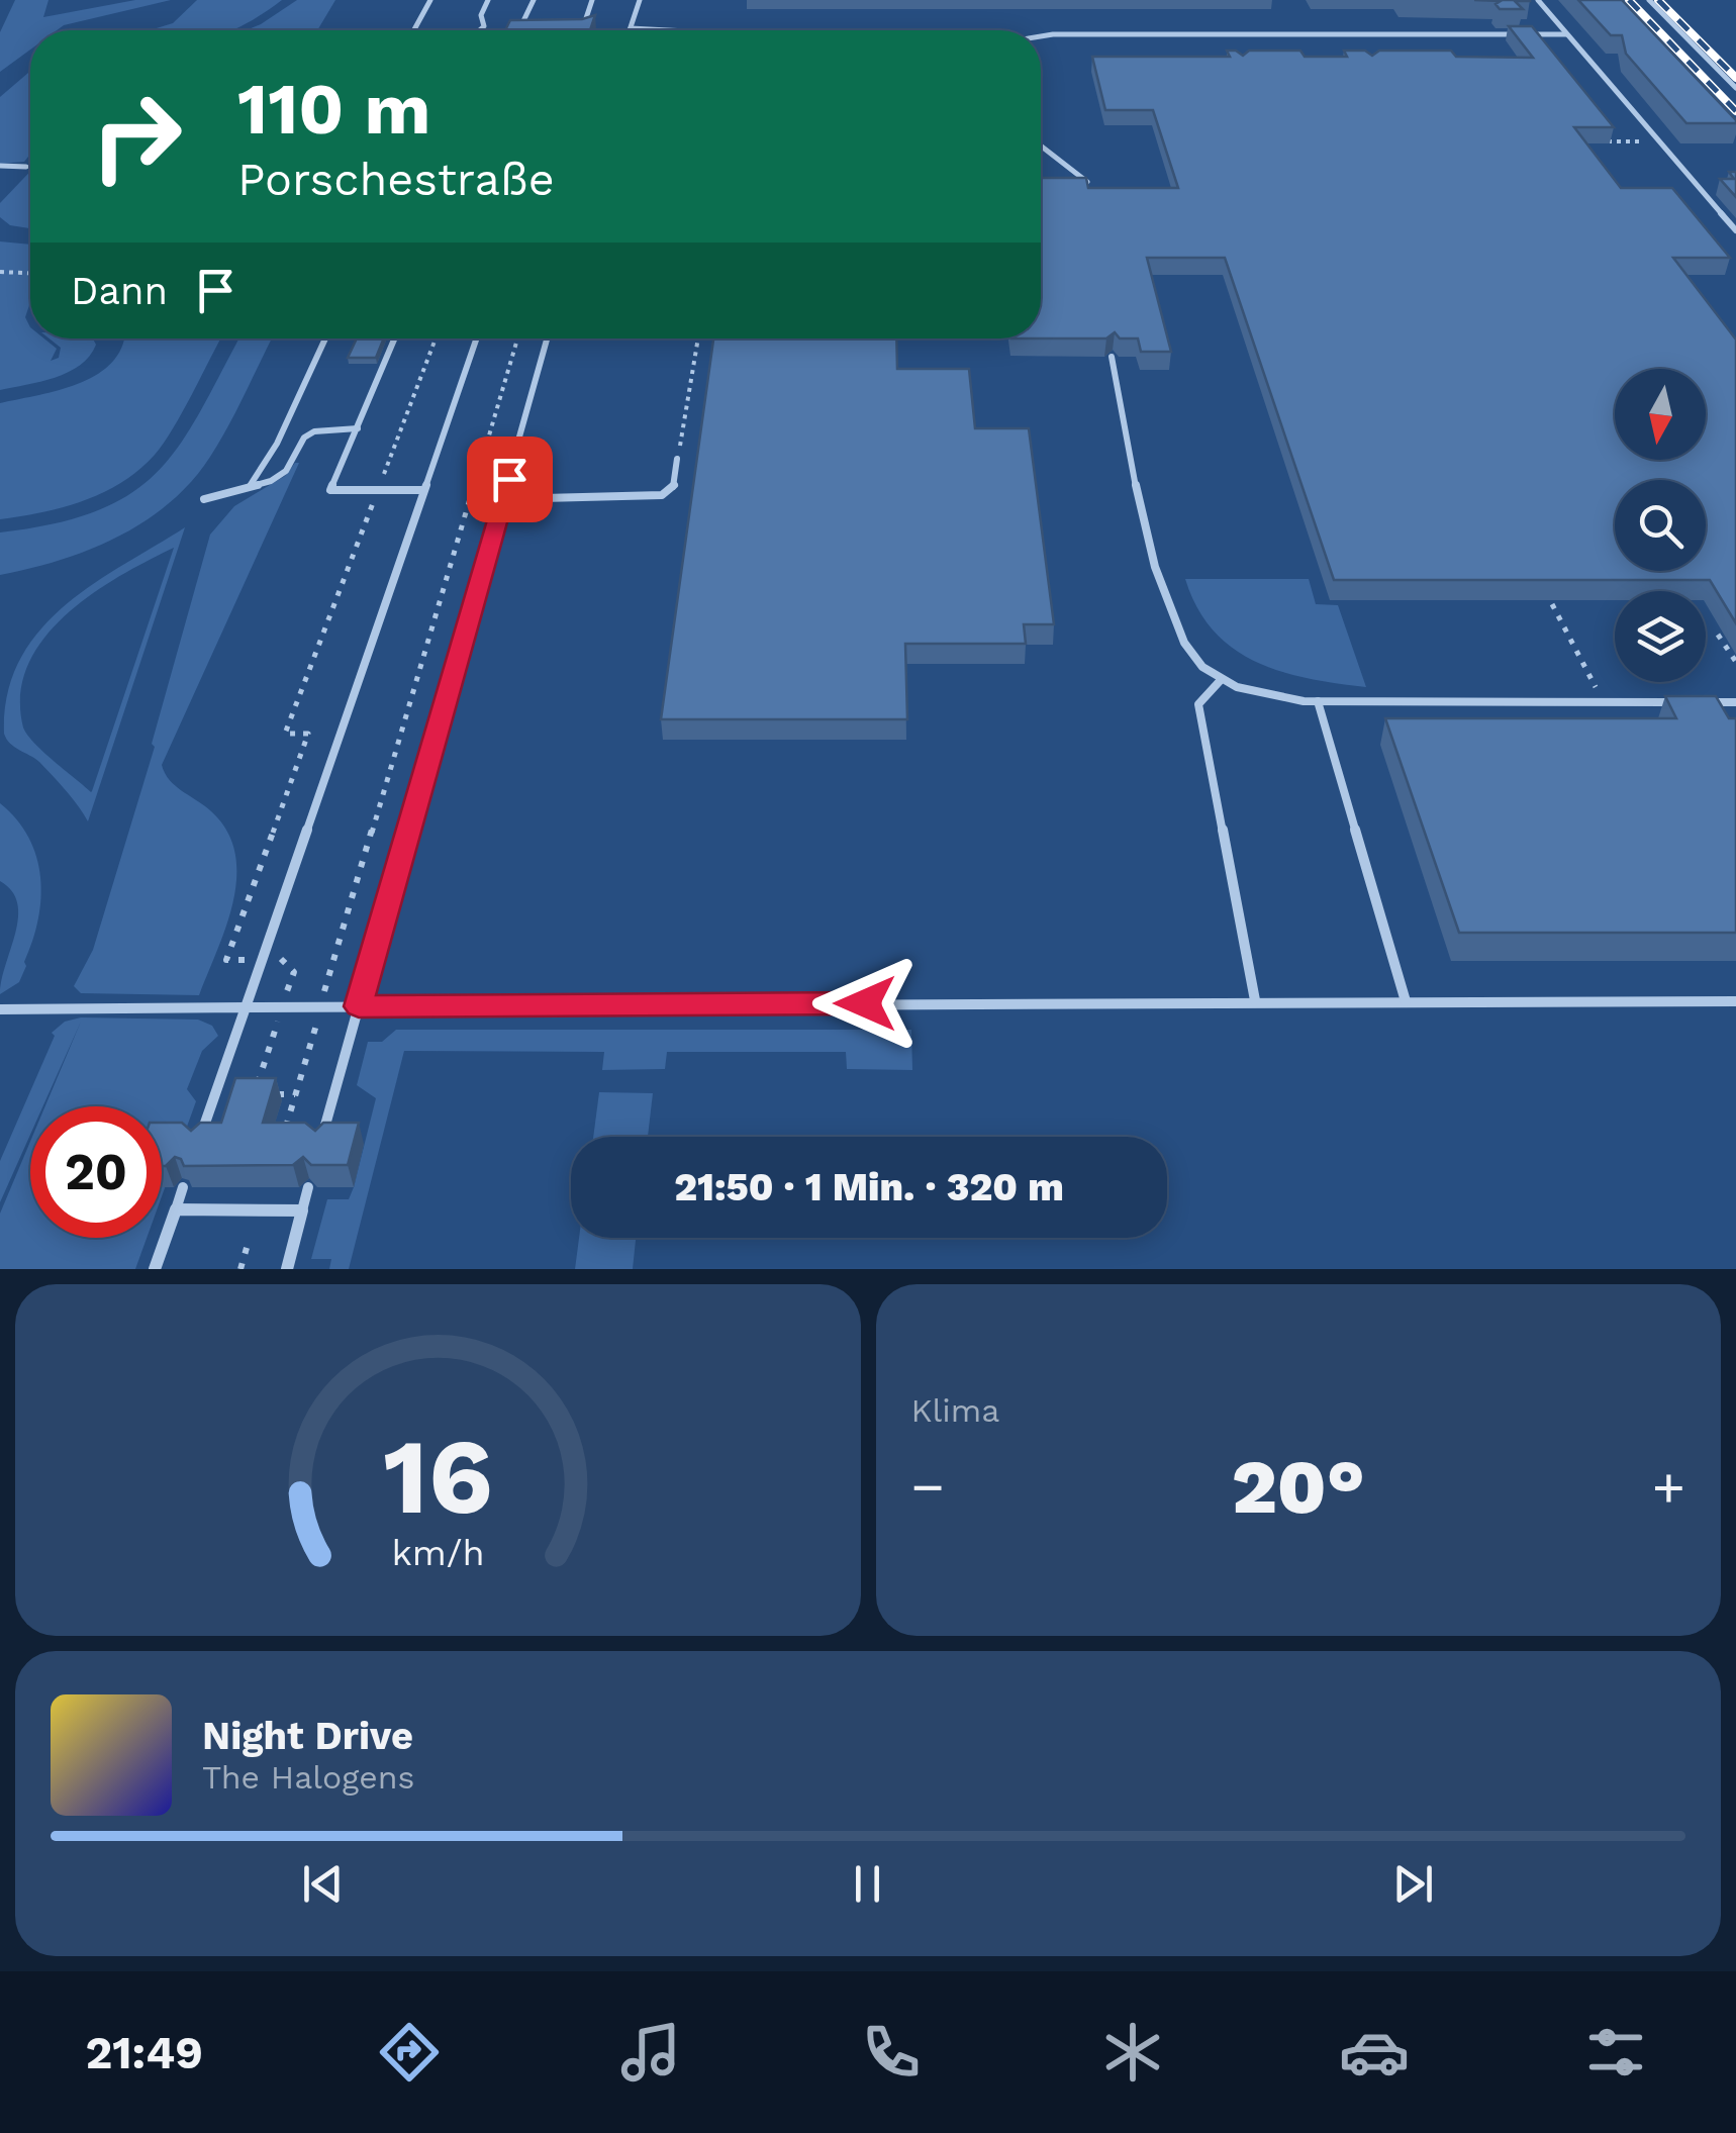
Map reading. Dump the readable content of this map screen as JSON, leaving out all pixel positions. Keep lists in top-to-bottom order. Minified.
{"north":"bottom","page":{"turn":["110 m","Porschestraße"],"then":"Dann","limit":"20","trip":"21:50 · 1 Min. · 320 m","tile":"Klima","heat":["−","20°","+"],"song":["Night Drive","The Halogens"],"tabs":"21:49","gauge":["16","km/h"]}}
